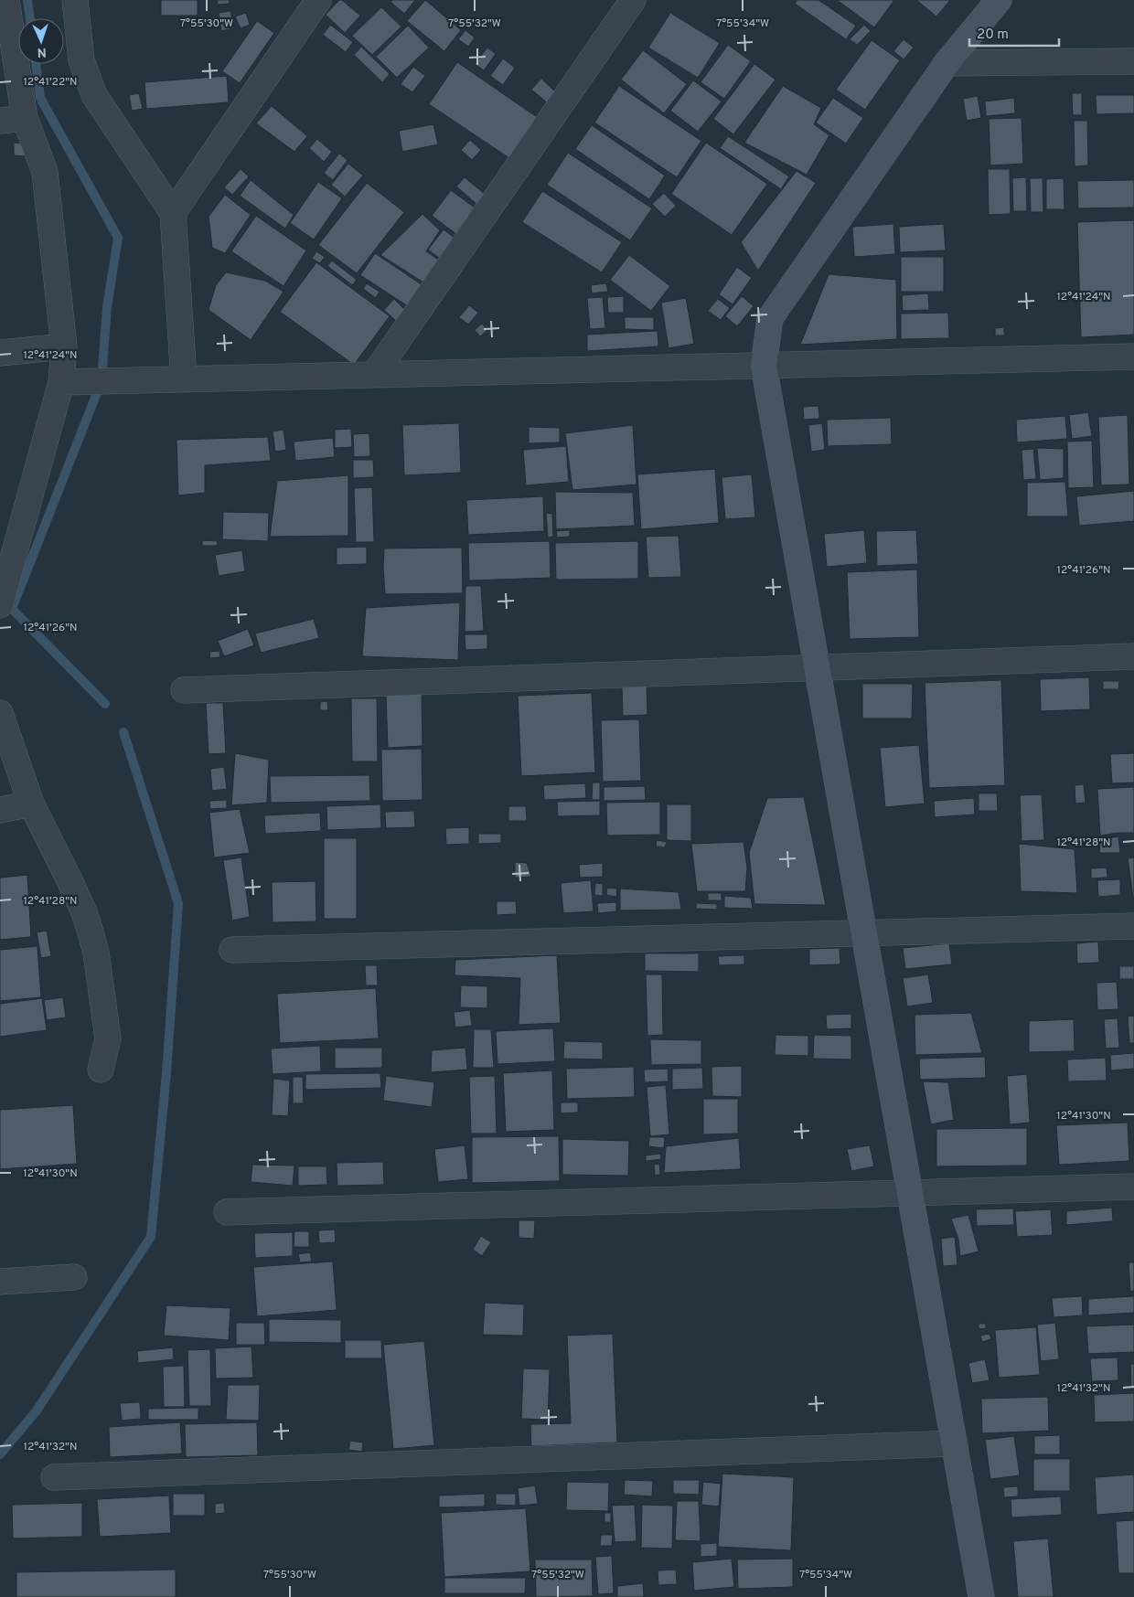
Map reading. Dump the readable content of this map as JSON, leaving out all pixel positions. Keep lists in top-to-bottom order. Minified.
{"scale_bar":"20 m","north":"bottom","coordinates":["7°55'30\"W","7°55'32\"W","7°55'34\"W","12°41'22\"N","12°41'24\"N","12°41'26\"N","12°41'28\"N","12°41'30\"N","12°41'32\"N"]}
